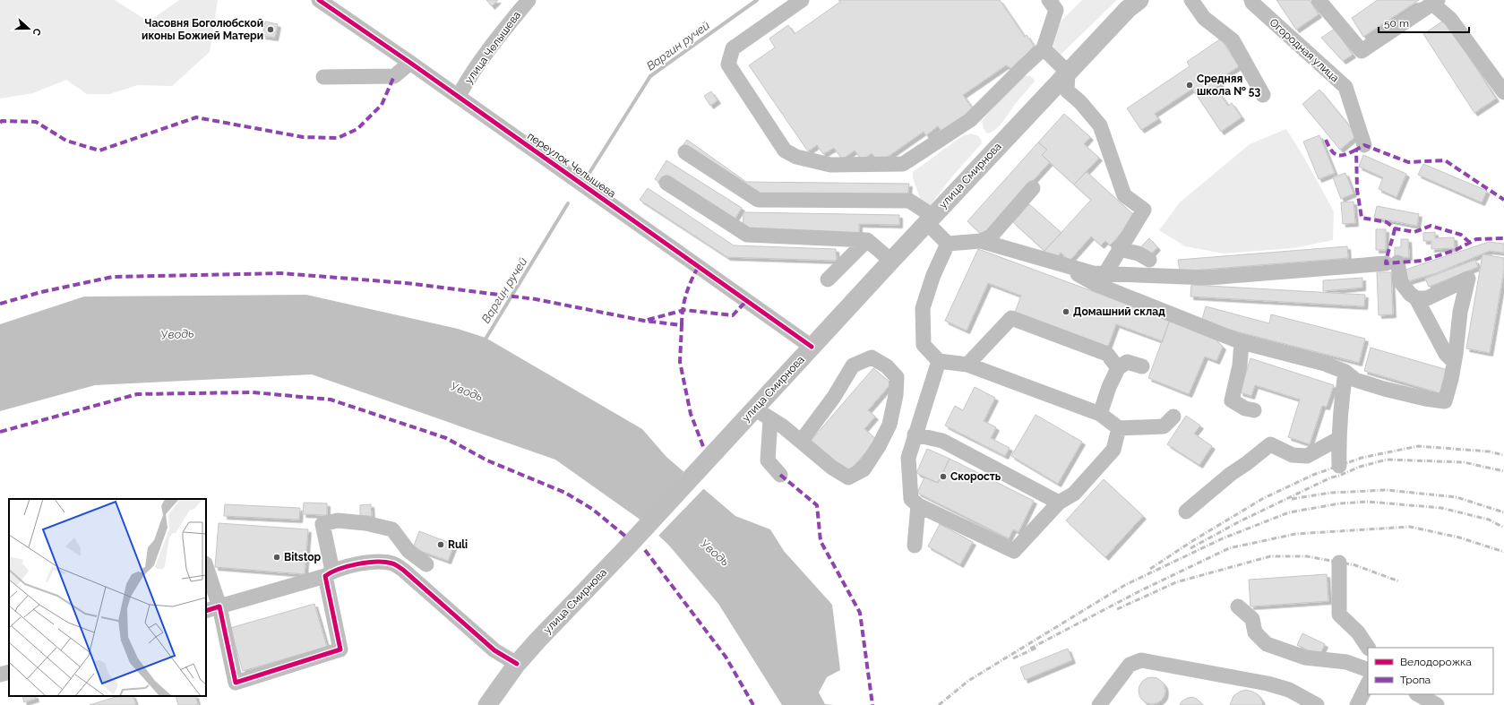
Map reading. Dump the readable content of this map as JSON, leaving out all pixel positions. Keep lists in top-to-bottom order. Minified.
{"streets":{"main road":["улица Смирнова"],"street":["улица Челышева","Огородная улица","переулок Челышева"]},"crossings":[["улица Челышева","переулок Челышева"],["переулок Челышева","улица Смирнова"]],"water":["Варгин ручей","Уводь"],"places":["Часовня Боголюбской иконы Божией Матери","Средняя школа № 53","Домашний склад","Скорость","Ruli","Bitstop"],"legend":["Велодорожка","Тропа"],"scale_bar":"50 m","north":"right"}
